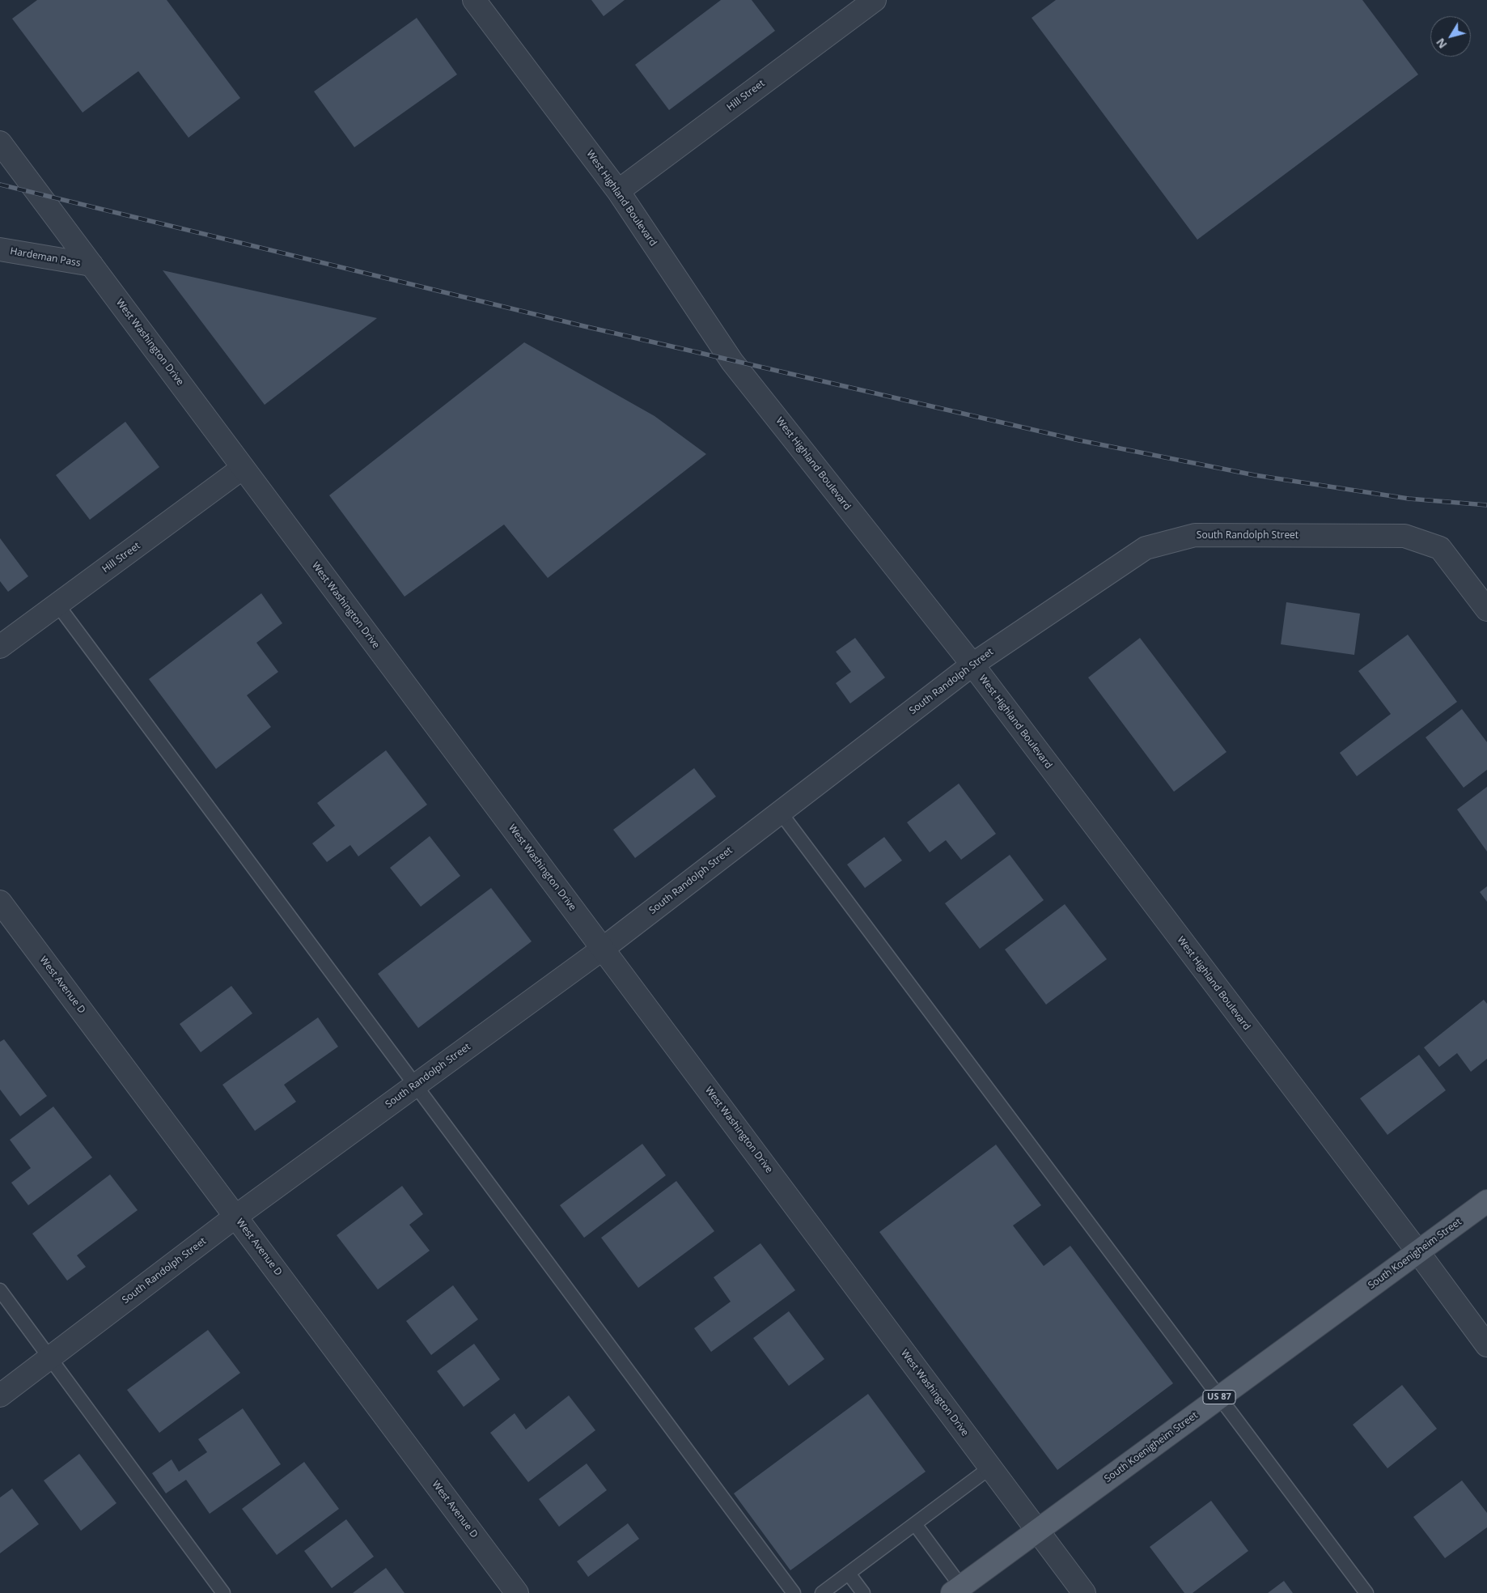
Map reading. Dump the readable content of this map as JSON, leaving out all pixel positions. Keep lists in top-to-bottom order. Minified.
{"streets":{"main road":["South Koenigheim Street","US 87"],"street":["Hill Street","West Highland Boulevard","Hardeman Pass","West Washington Drive","South Randolph Street","West Avenue D"]},"crossings":[["Hill Street","West Highland Boulevard"],["Hill Street","West Washington Drive"],["West Highland Boulevard","South Randolph Street"],["West Highland Boulevard","South Koenigheim Street"],["Hardeman Pass","West Washington Drive"],["West Washington Drive","South Randolph Street"],["West Washington Drive","South Koenigheim Street"],["South Randolph Street","West Avenue D"]],"north":"bottom left"}
